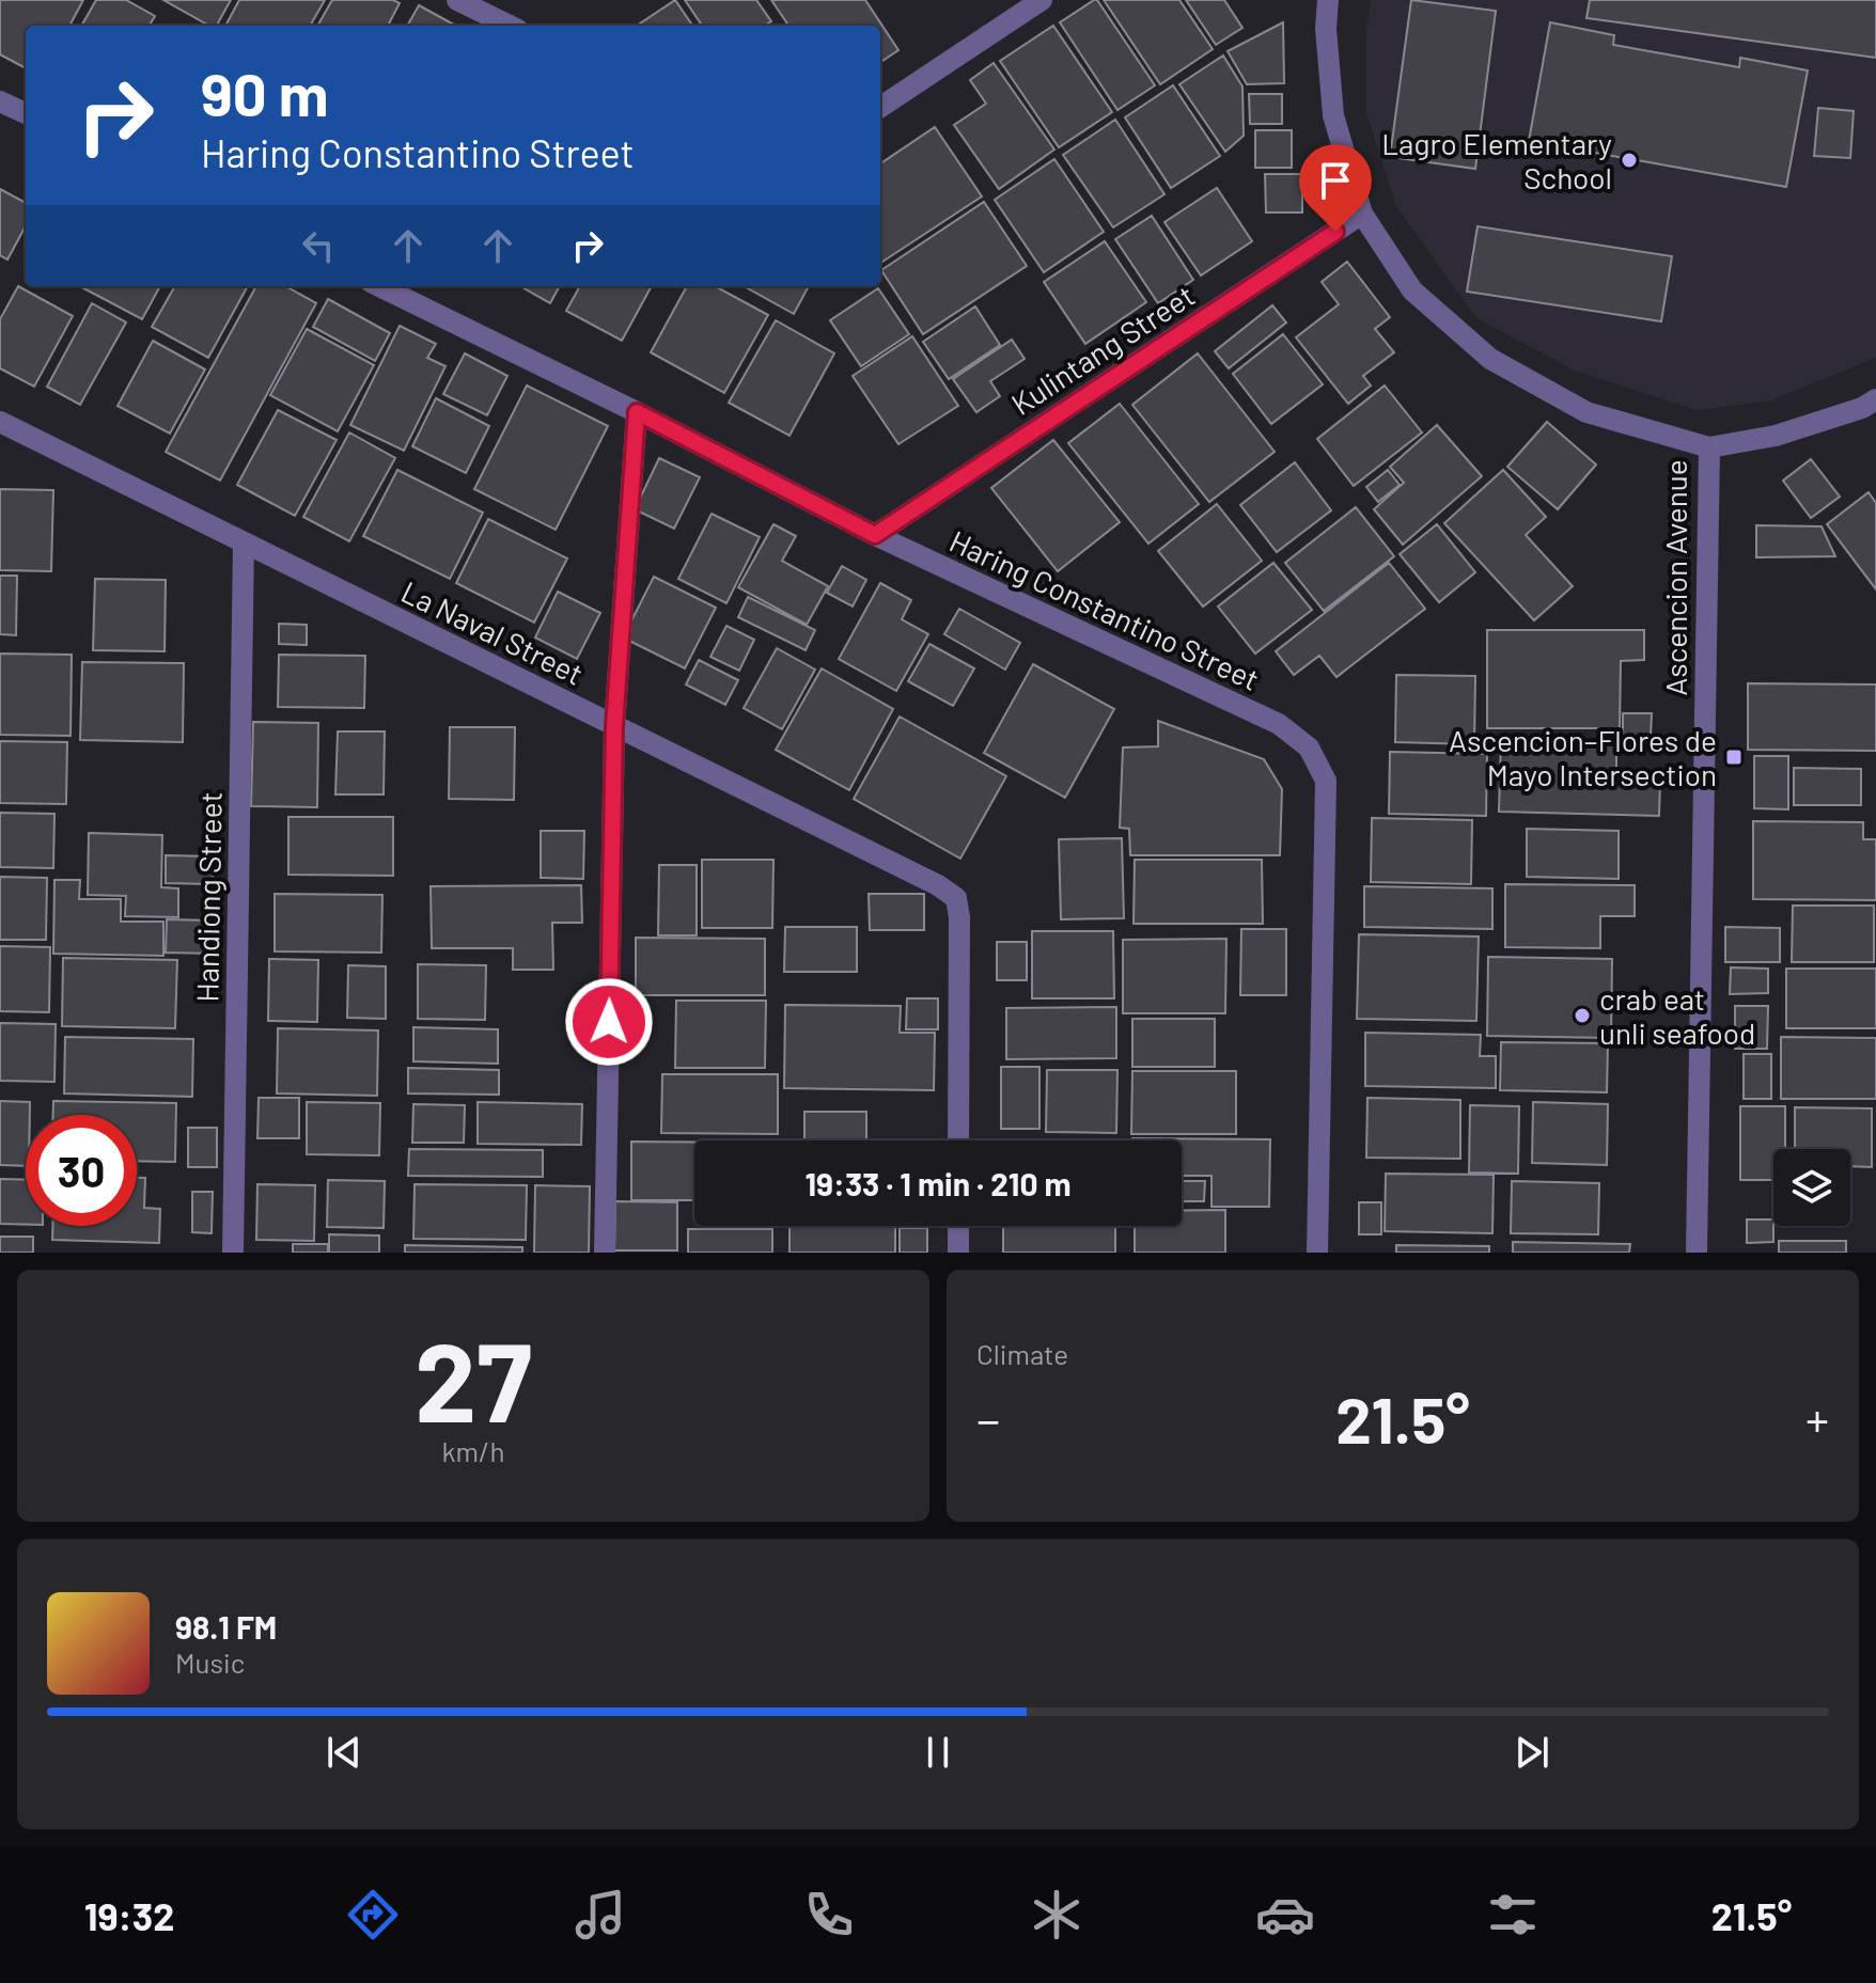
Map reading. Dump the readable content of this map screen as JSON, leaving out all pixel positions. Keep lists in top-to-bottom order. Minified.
{"streets":{"street":["Kulintang Street","Ascencion Avenue","Haring Constantino Street","La Naval Street","Handiong Street"]},"crossings":[["Kulintang Street","Ascencion Avenue"],["Kulintang Street","Haring Constantino Street"],["La Naval Street","Handiong Street"]],"places":{"other":["Lagro Elementary School","crab eat unli seafood"],"transit":["Ascencion–Flores de Mayo Intersection"]},"page":{"turn":["90 m","Haring Constantino Street"],"limit":"30","trip":"19:33 · 1 min · 210 m","tile":[["27","km/h"],"Climate"],"heat":["−","21.5°","+"],"song":["98.1 FM","Music"],"tabs":["19:32","21.5°"]}}
